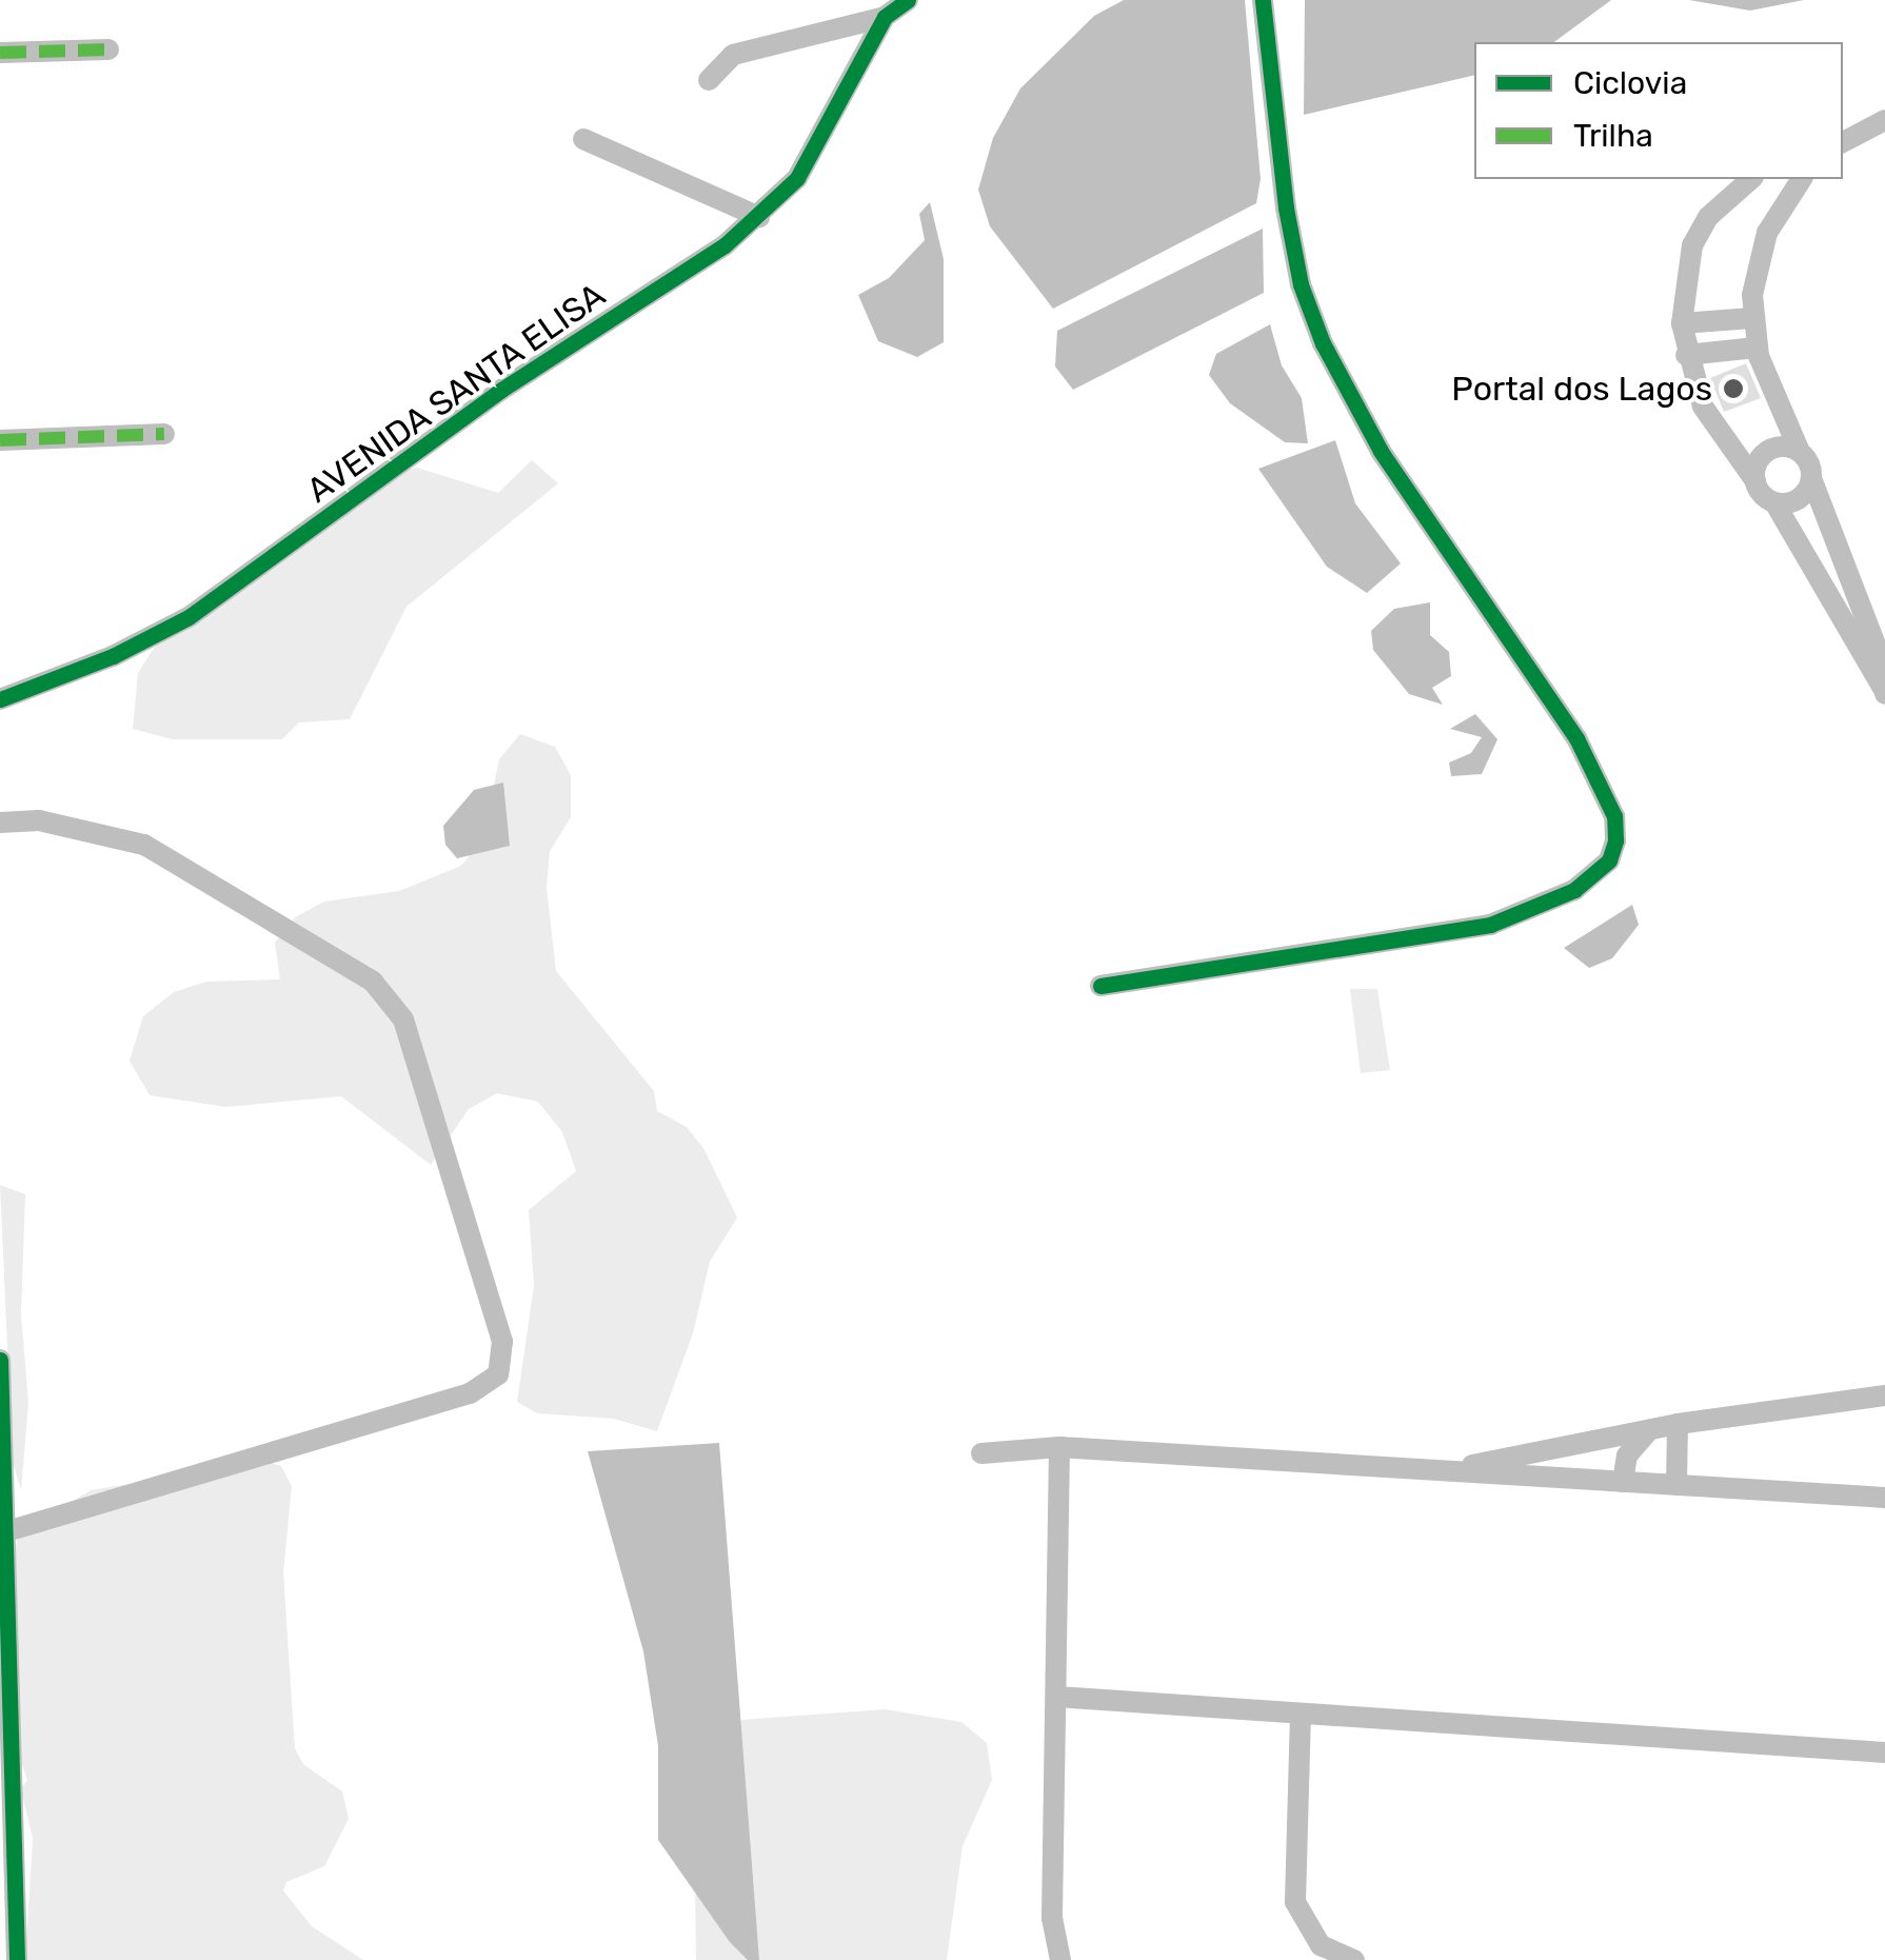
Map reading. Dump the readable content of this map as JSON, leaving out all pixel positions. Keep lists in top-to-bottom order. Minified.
{"streets":{"street":["AVENIDA SANTA ELISA"]},"places":["Portal dos Lagos"],"legend":["Ciclovia","Trilha"]}
